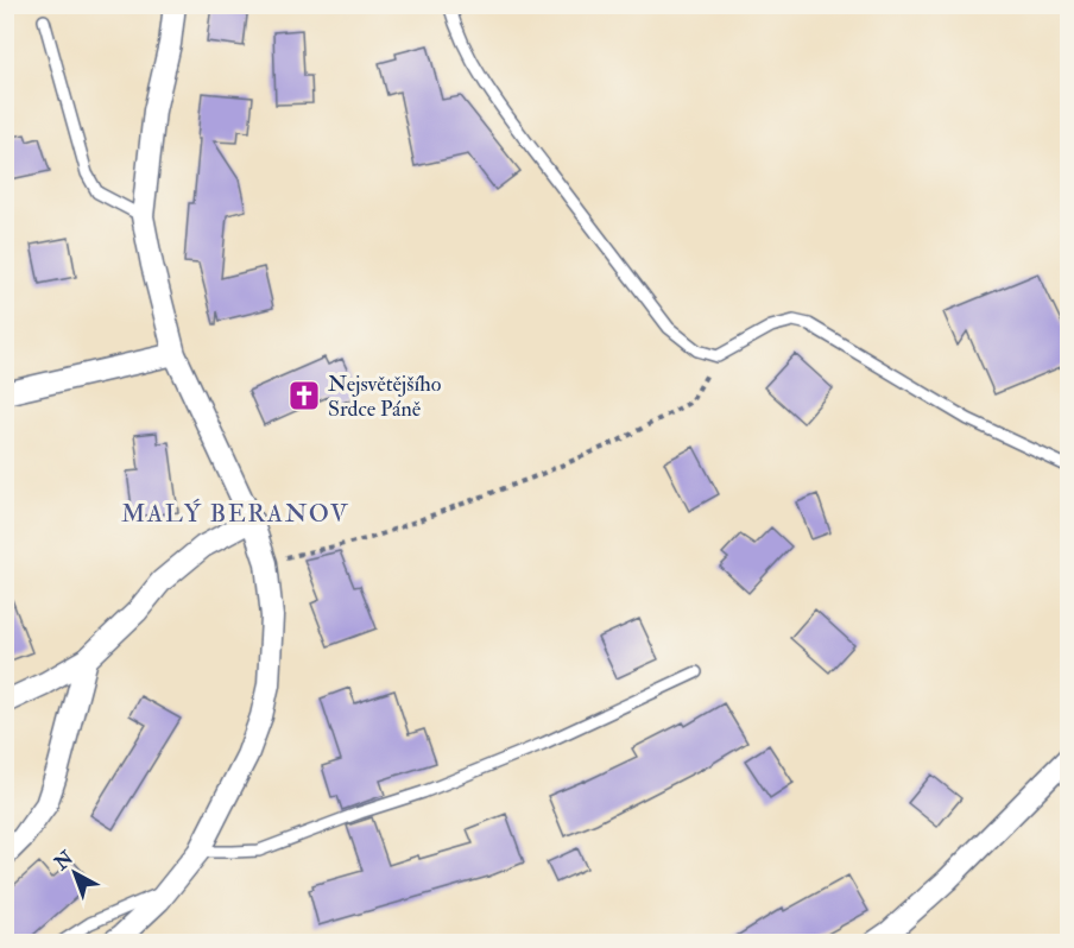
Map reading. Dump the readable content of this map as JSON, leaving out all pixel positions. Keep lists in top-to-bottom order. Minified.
{"districts":["MALÝ BERANOV"],"places":{"church":["Nejsvětějšího Srdce Páně"]},"north":"top left"}
